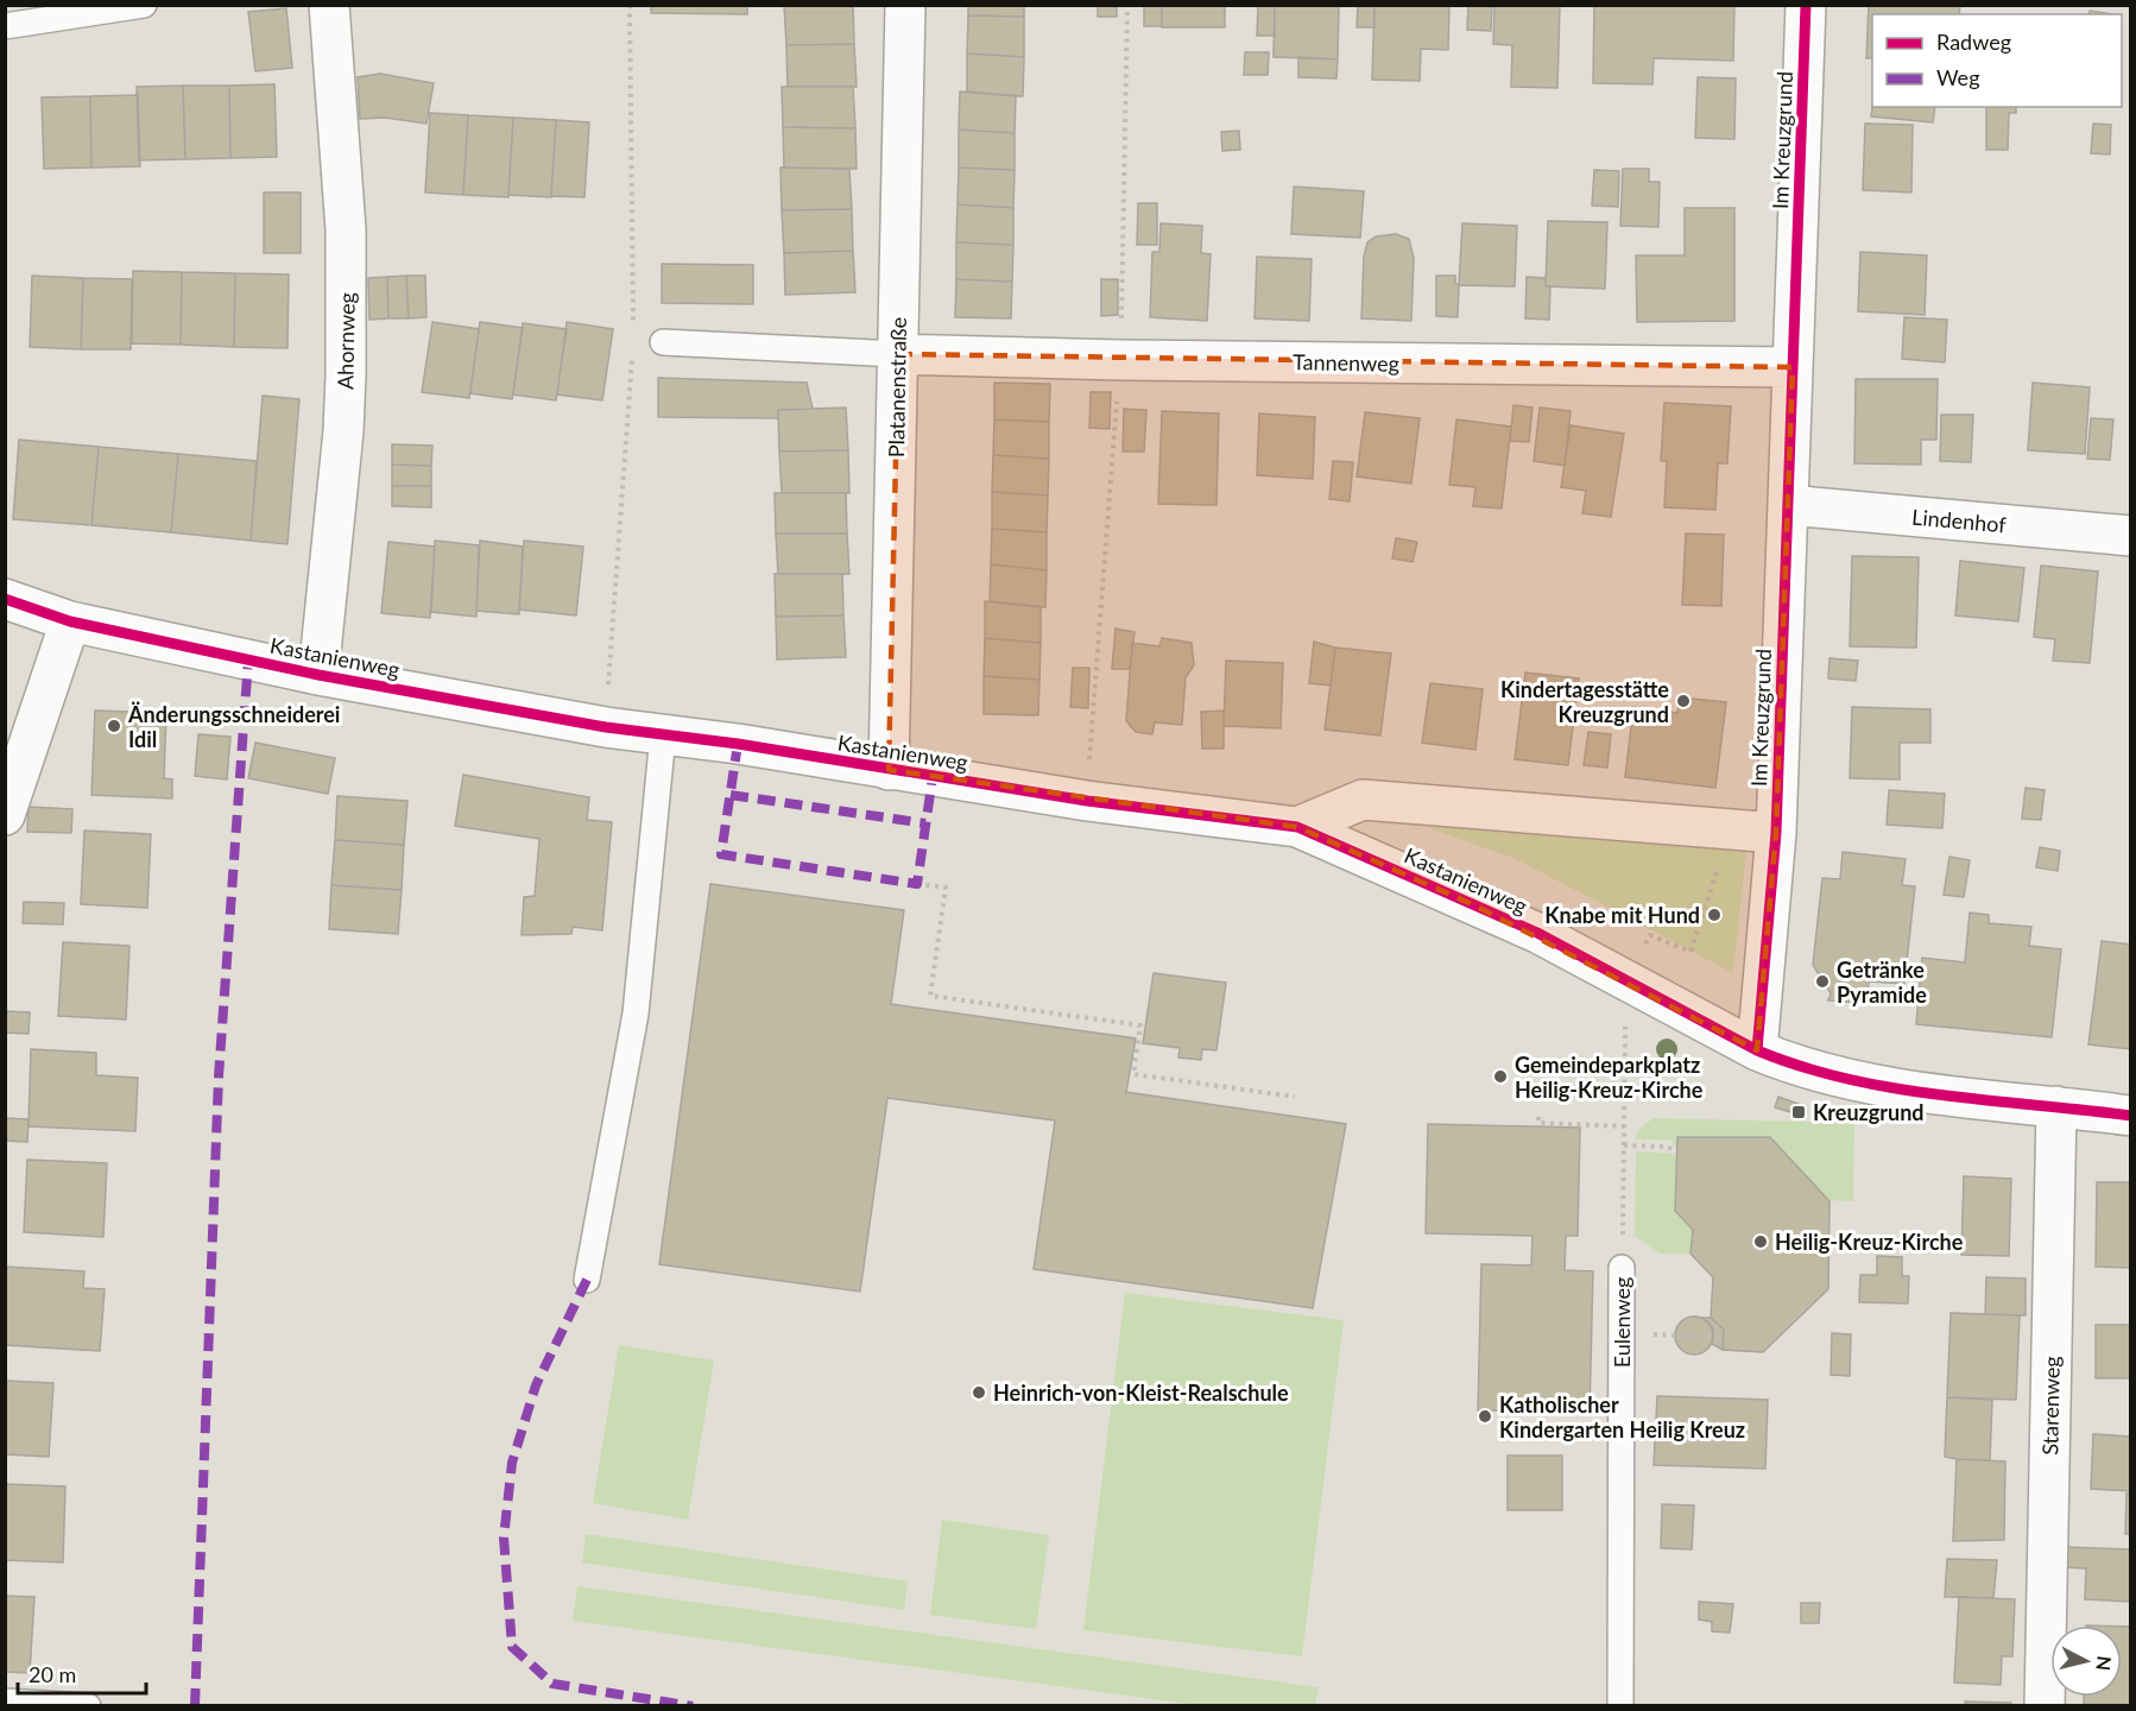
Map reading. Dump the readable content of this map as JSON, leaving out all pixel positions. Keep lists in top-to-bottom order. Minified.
{"streets":{"street":["Im Kreuzgrund","Ahornweg","Tannenweg","Platanenstraße","Lindenhof","Kastanienweg","Starenweg"],"lane":["Eulenweg"]},"crossings":[["Im Kreuzgrund","Tannenweg"],["Im Kreuzgrund","Lindenhof"],["Im Kreuzgrund","Kastanienweg"],["Ahornweg","Kastanienweg"],["Tannenweg","Platanenstraße"],["Platanenstraße","Kastanienweg"],["Kastanienweg","Eulenweg"]],"places":{"other":["Kindertagesstätte Kreuzgrund","Änderungsschneiderei Idil","Knabe mit Hund","Getränke Pyramide","Gemeindeparkplatz Heilig-Kreuz-Kirche","Heilig-Kreuz-Kirche","Heinrich-von-Kleist-Realschule","Katholischer Kindergarten Heilig Kreuz"],"transit":["Kreuzgrund"]},"legend":["Radweg","Weg"],"scale_bar":"20 m","north":"right"}
